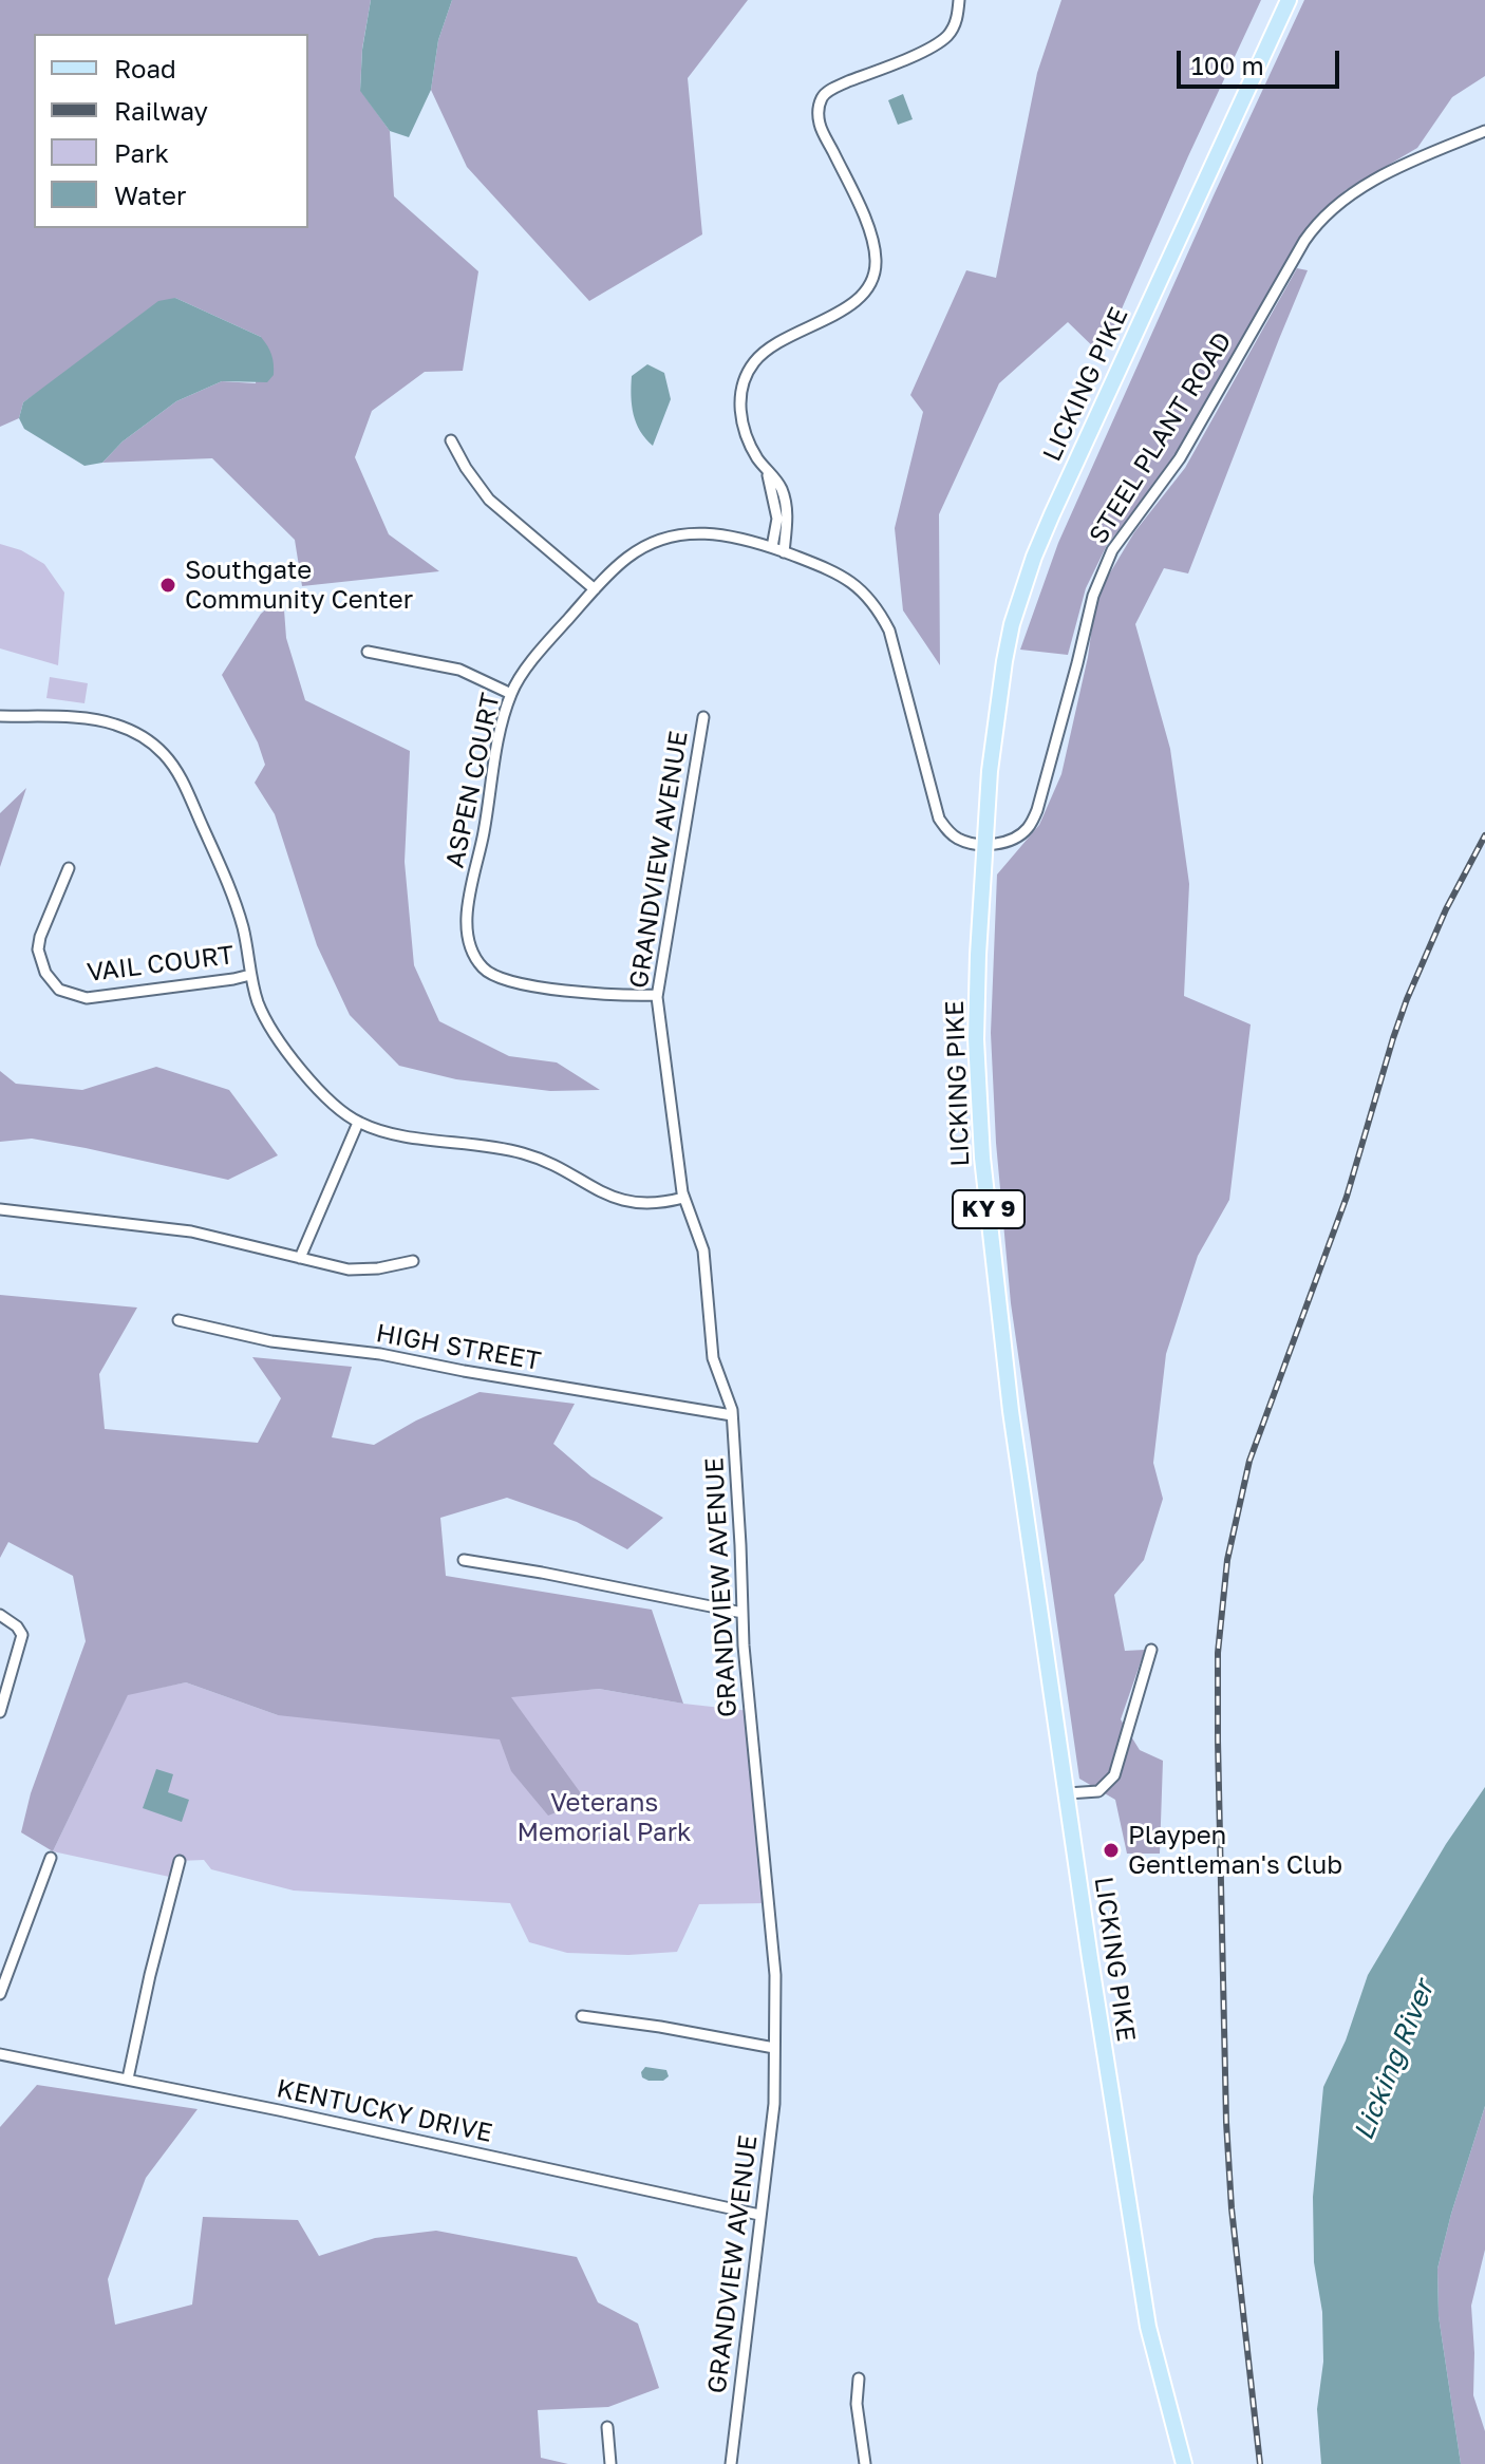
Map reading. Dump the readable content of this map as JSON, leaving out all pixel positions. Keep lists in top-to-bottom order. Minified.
{"streets":{"main road":["LICKING PIKE","KY 9"],"street":["STEEL PLANT ROAD","ASPEN COURT","GRANDVIEW AVENUE","VAIL COURT","HIGH STREET","KENTUCKY DRIVE"]},"crossings":[["LICKING PIKE","STEEL PLANT ROAD"],["LICKING PIKE","ASPEN COURT"],["STEEL PLANT ROAD","ASPEN COURT"],["ASPEN COURT","GRANDVIEW AVENUE"],["GRANDVIEW AVENUE","HIGH STREET"],["GRANDVIEW AVENUE","KENTUCKY DRIVE"]],"water":["Licking River"],"parks":["Veterans Memorial Park"],"places":["Southgate Community Center","Playpen Gentleman's Club"],"legend":["Road","Railway","Park","Water"],"scale_bar":"100 m"}
